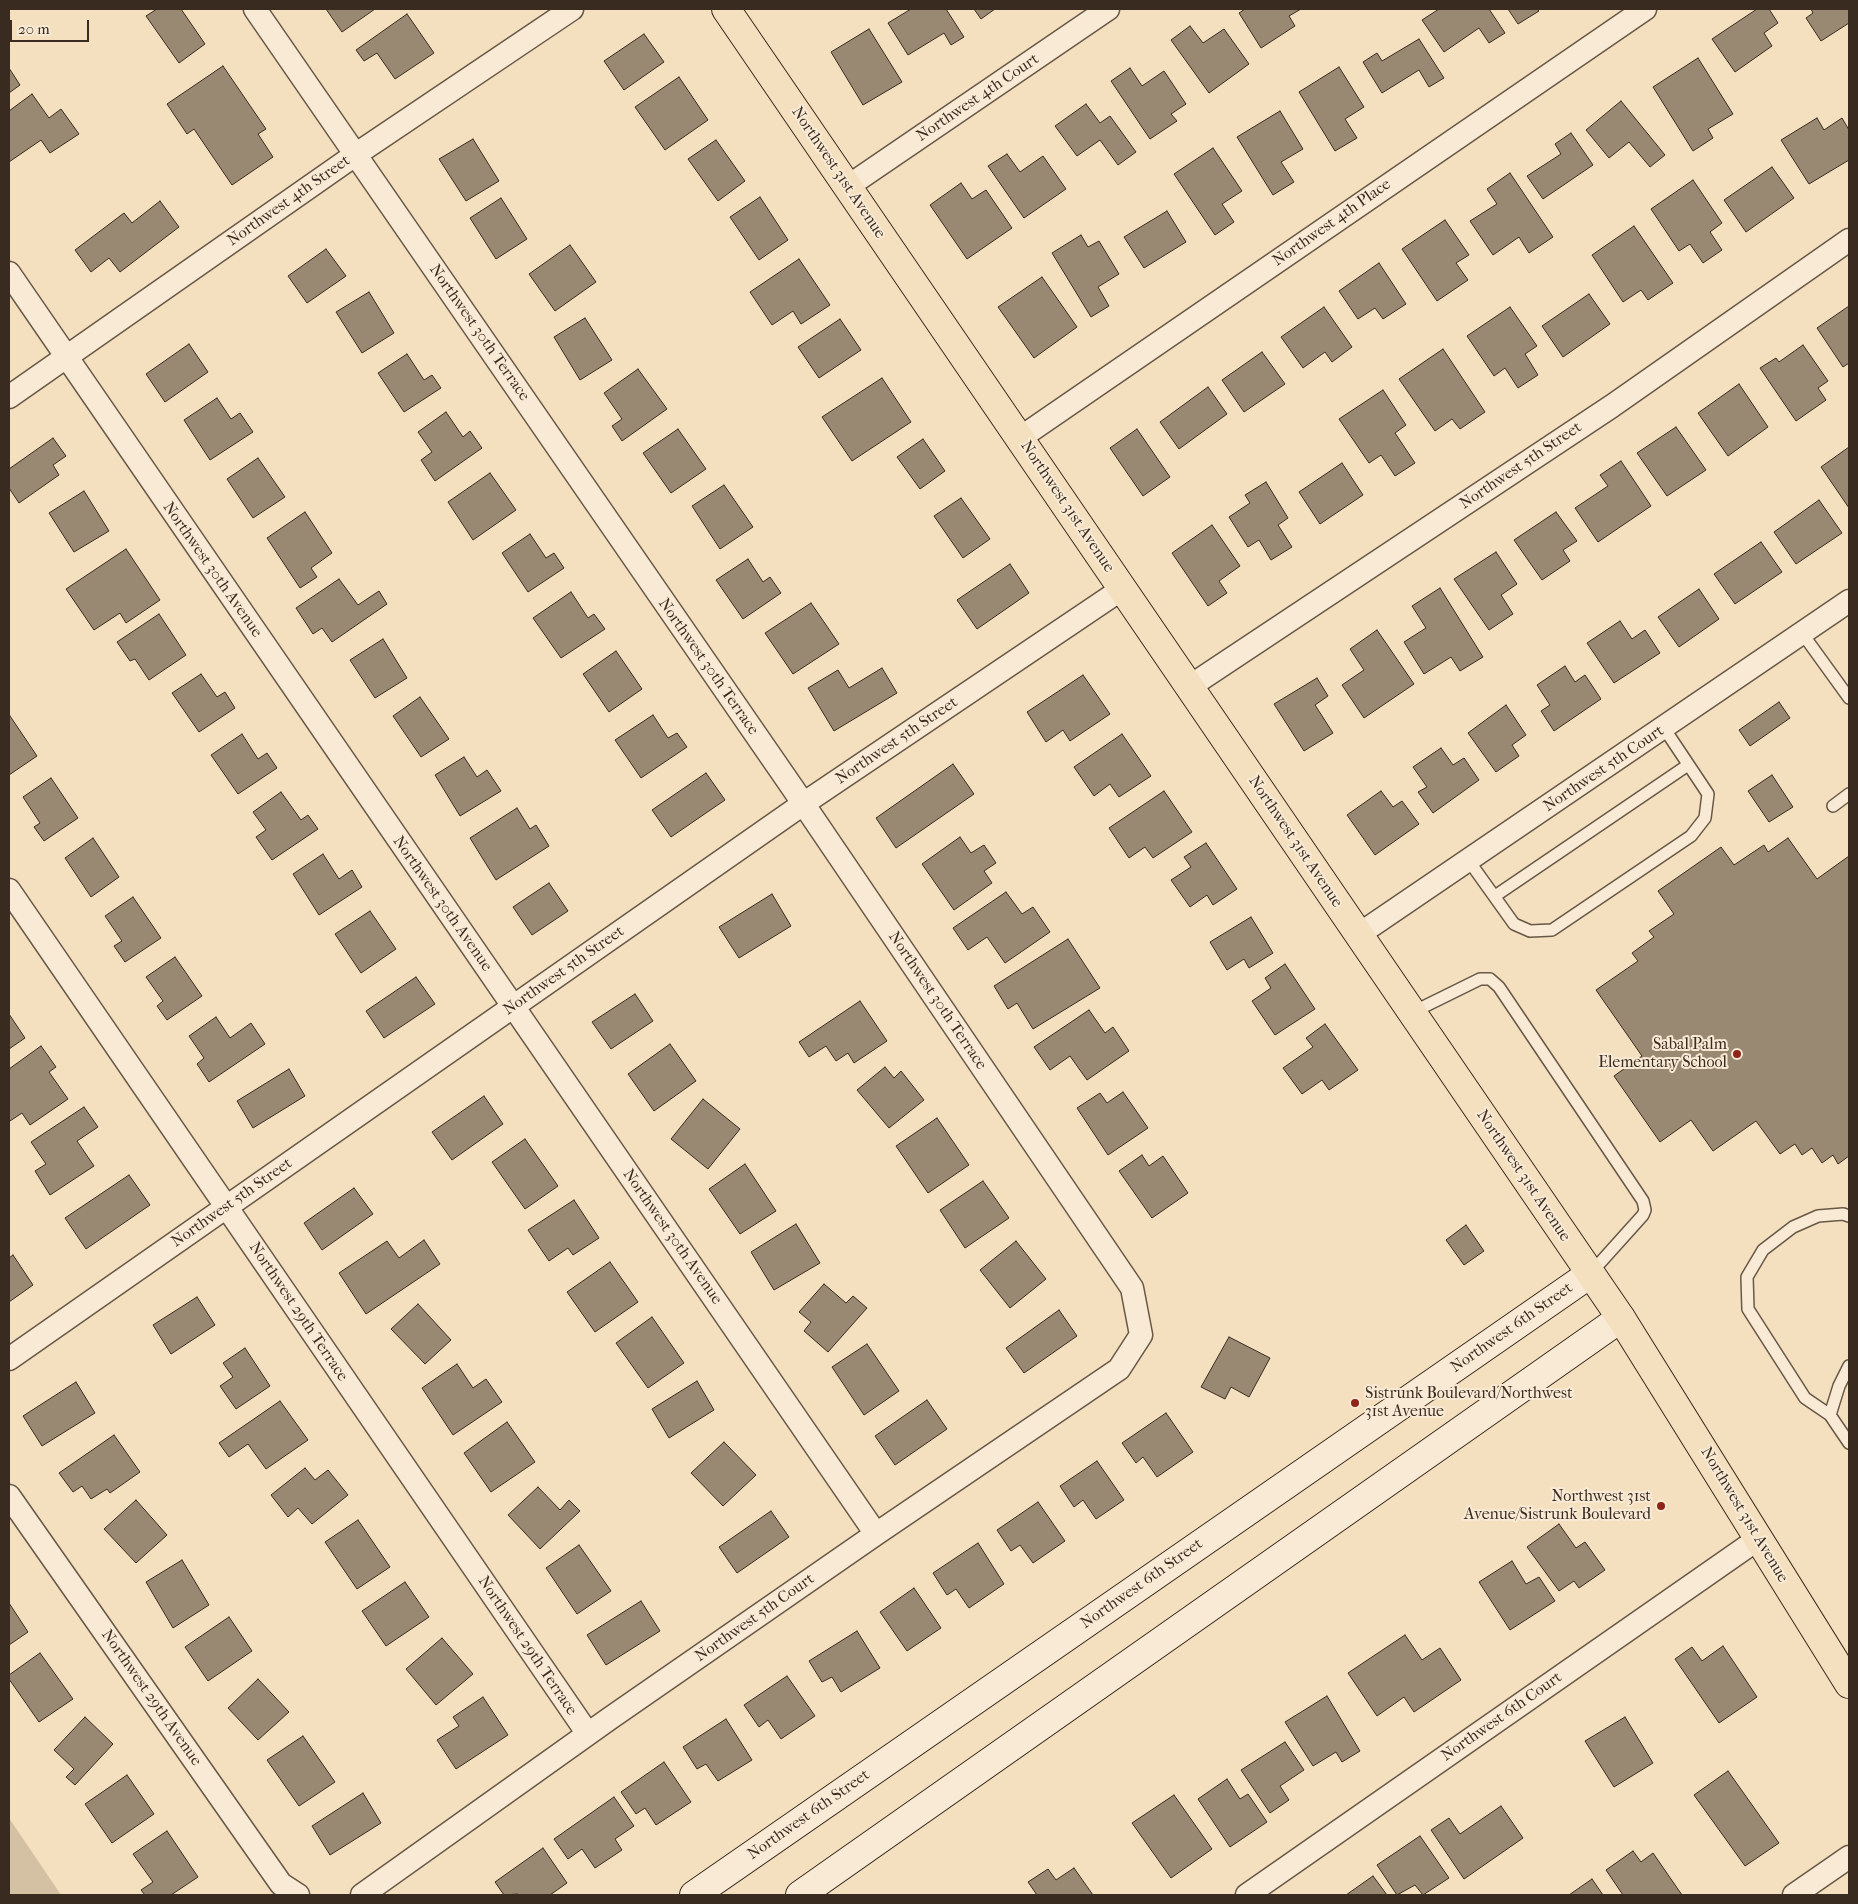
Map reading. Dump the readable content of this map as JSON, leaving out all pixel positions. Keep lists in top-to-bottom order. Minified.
{"streets":{"main road":["Northwest 31st Avenue"],"street":["Northwest 4th Court","Northwest 4th Street","Northwest 4th Place","Northwest 30th Terrace","Northwest 5th Street","Northwest 30th Avenue","Northwest 5th Court","Northwest 29th Terrace","Northwest 6th Street","Northwest 29th Avenue","Northwest 6th Court"]},"crossings":[["Northwest 4th Court","Northwest 31st Avenue"],["Northwest 31st Avenue","Northwest 4th Place"],["Northwest 31st Avenue","Northwest 5th Street"],["Northwest 31st Avenue","Northwest 5th Court"],["Northwest 31st Avenue","Northwest 6th Street"],["Northwest 31st Avenue","Northwest 6th Court"],["Northwest 4th Street","Northwest 30th Terrace"],["Northwest 4th Street","Northwest 30th Avenue"],["Northwest 30th Terrace","Northwest 5th Street"],["Northwest 30th Terrace","Northwest 5th Court"],["Northwest 5th Street","Northwest 30th Avenue"],["Northwest 5th Street","Northwest 29th Terrace"],["Northwest 30th Avenue","Northwest 5th Court"],["Northwest 5th Court","Northwest 29th Terrace"]],"places":["Sabal Palm Elementary School","Sistrunk Boulevard/Northwest 31st Avenue","Northwest 31st Avenue/Sistrunk Boulevard"],"scale_bar":"20 m"}
